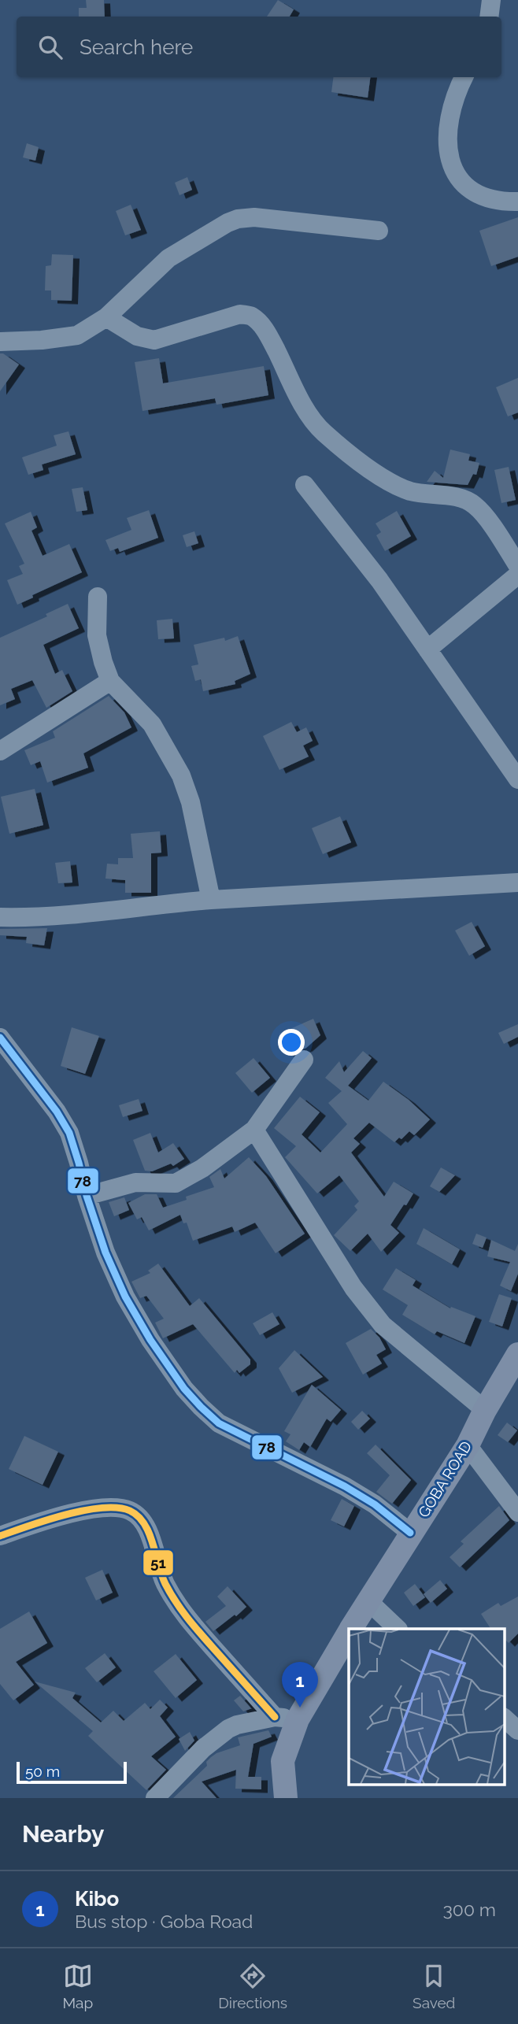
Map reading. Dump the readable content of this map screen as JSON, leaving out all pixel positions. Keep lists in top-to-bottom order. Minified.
{"streets":{"main road":["GOBA ROAD"]},"lines":["transit line 78","transit line 51"],"scale_bar":"50 m","page":{"search":"Search here","pins":"1","scale":"50 m","heading":"Nearby","list":[{"mark":"1","name":"Kibo","note":"Bus stop · Goba Road","value":"300 m"}],"nav":["Map","Directions","Saved"]}}
